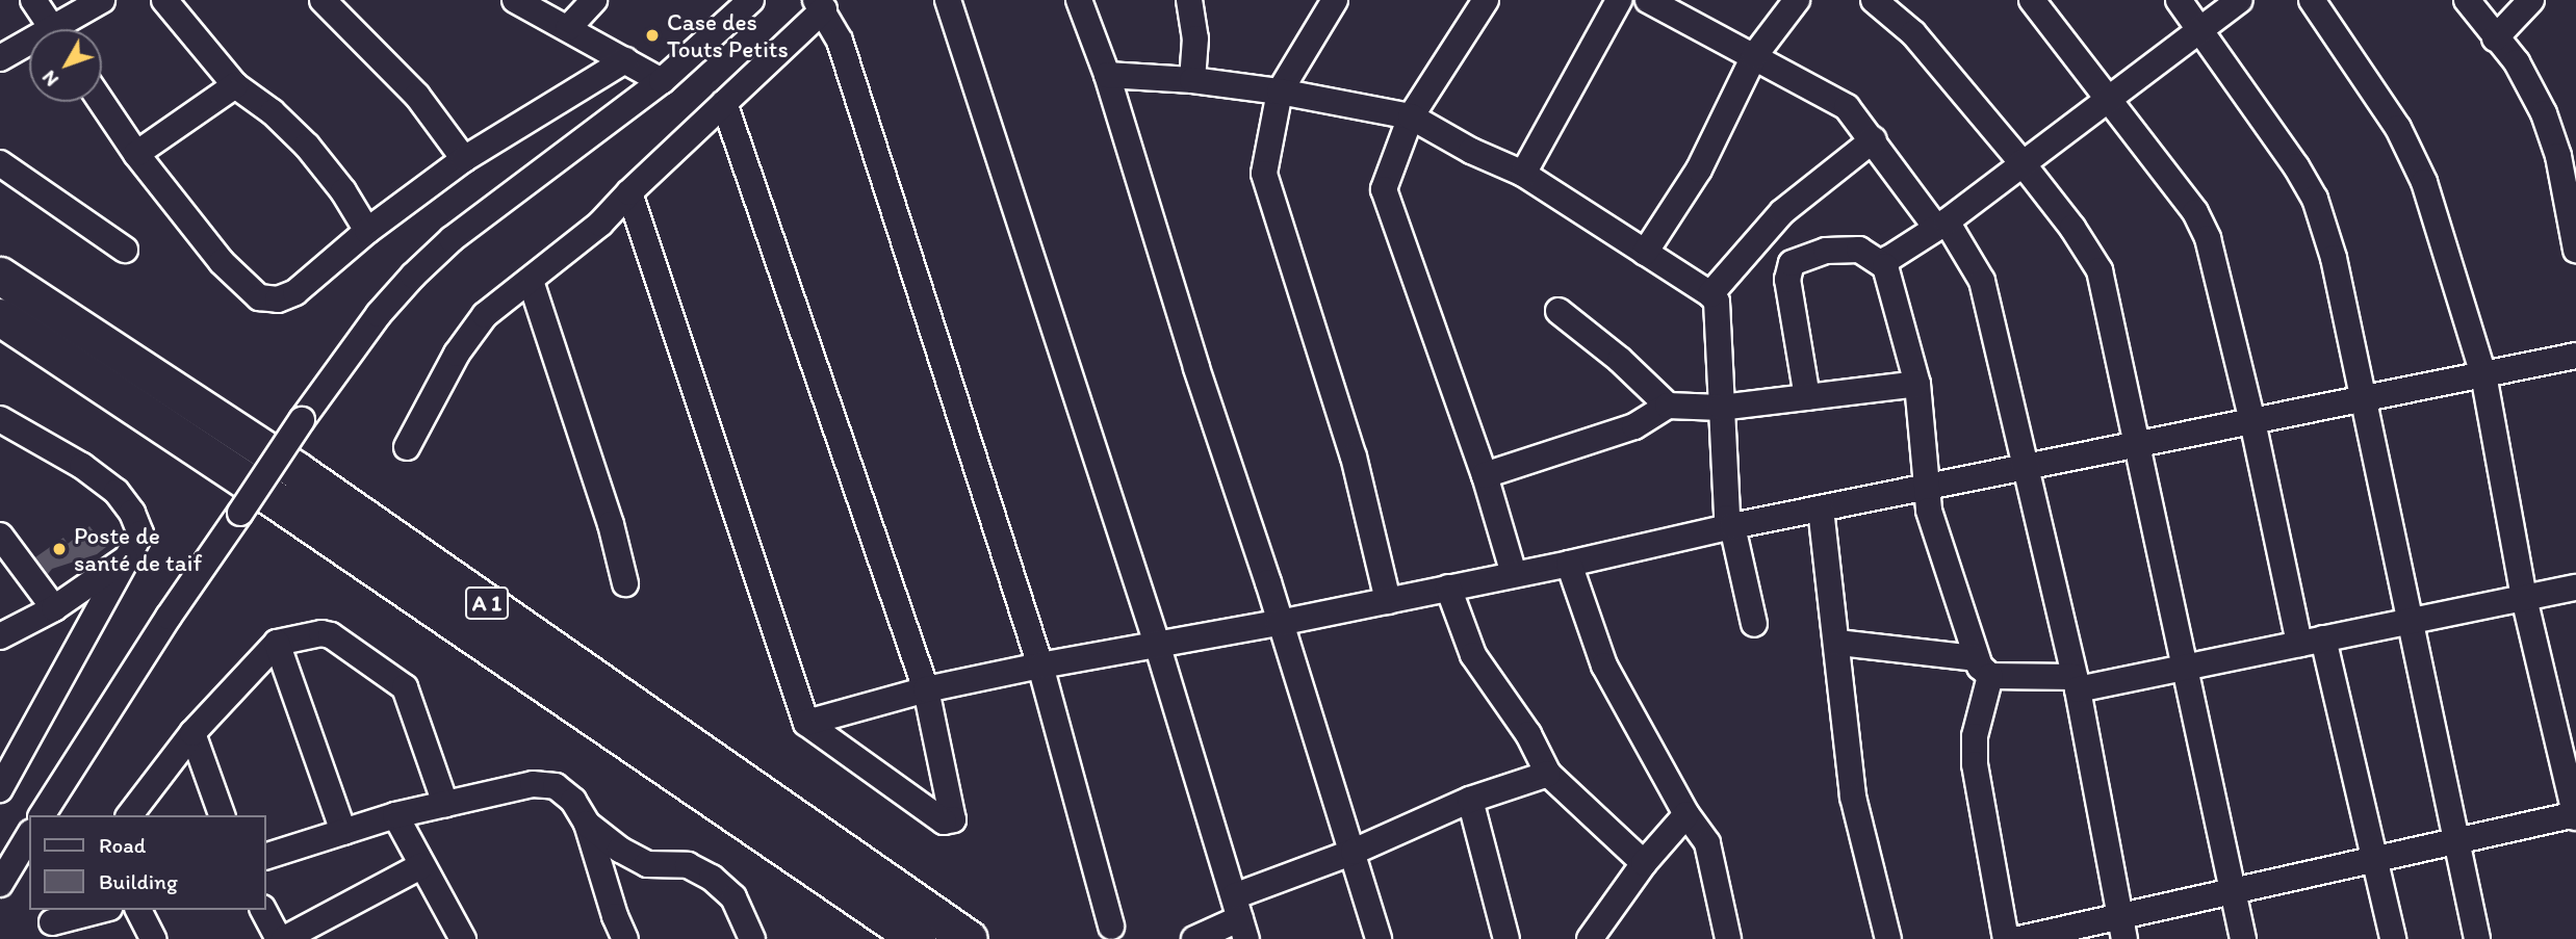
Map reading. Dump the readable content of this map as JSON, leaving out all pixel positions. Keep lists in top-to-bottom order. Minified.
{"streets":{"highway":["A 1"]},"places":["Case des Touts Petits","Poste de santé de taif"],"legend":["Road","Building"],"north":"bottom left"}
